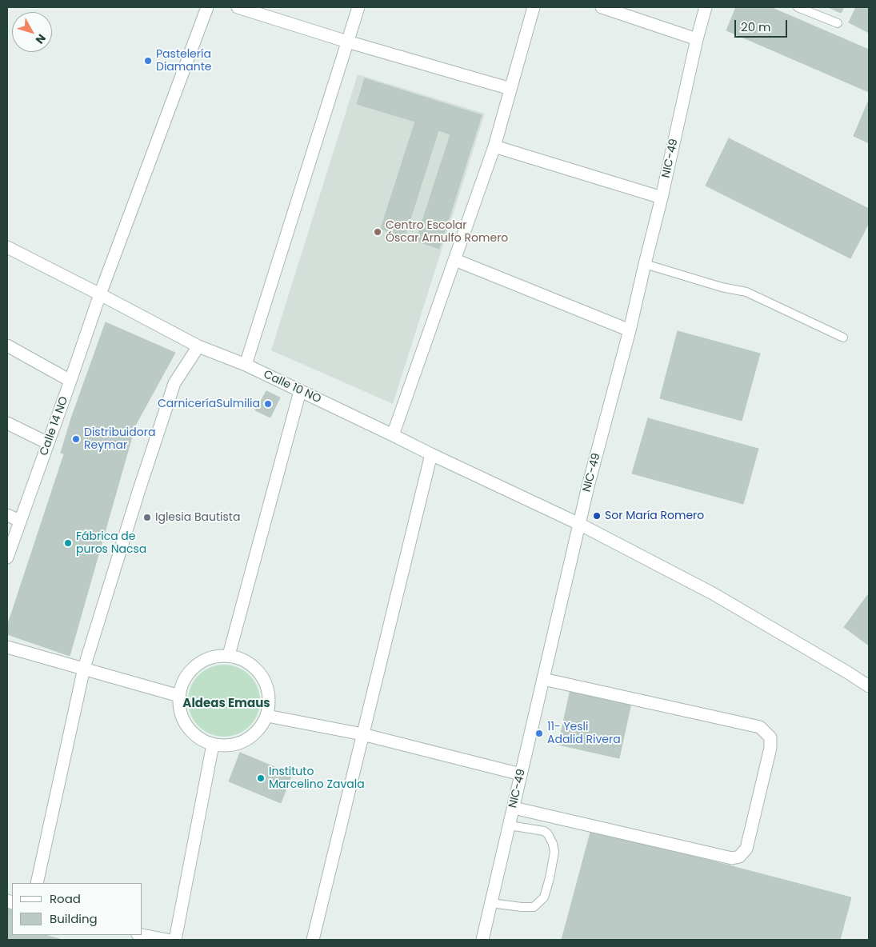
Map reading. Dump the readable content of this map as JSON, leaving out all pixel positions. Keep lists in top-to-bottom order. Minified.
{"streets":{"street":["NIC-49","Calle 10 NO","Calle 14 NO"]},"crossings":[["NIC-49","Calle 10 NO"],["Calle 10 NO","Calle 14 NO"]],"districts":["Aldeas Emaus"],"places":["Pastelería Diamante","Centro Escolar Óscar Arnulfo Romero","CarniceríaSulmilia","Distribuidora Reymar","Sor María Romero","Iglesia Bautista","Fábrica de puros Nacsa","11- Yesli Adalid Rivera","Instituto Marcelino Zavala"],"legend":["Road","Building"],"scale_bar":"20 m","north":"bottom right"}
